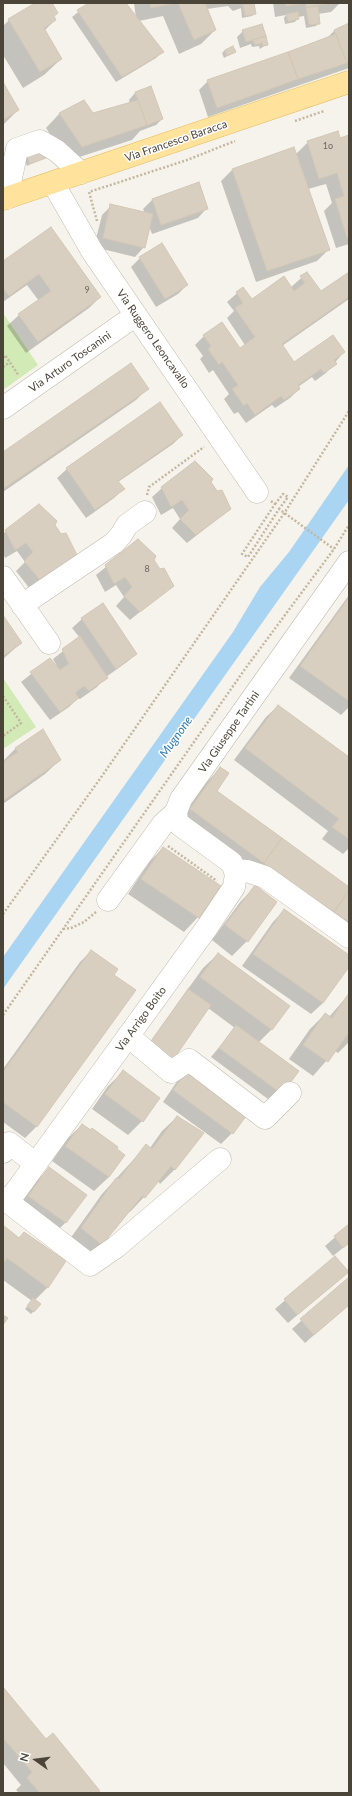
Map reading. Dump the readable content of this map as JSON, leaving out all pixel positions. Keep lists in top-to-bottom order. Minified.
{"streets":{"main road":["Via Francesco Baracca"],"street":["Via Ruggero Leoncavallo","Via Arturo Toscanini","Via Giuseppe Tartini","Via Arrigo Boito"]},"crossings":[["Via Francesco Baracca","Via Ruggero Leoncavallo"],["Via Ruggero Leoncavallo","Via Arturo Toscanini"]],"water":["Mugnone"],"house_numbers":["1o","9","8"],"north":"left"}
